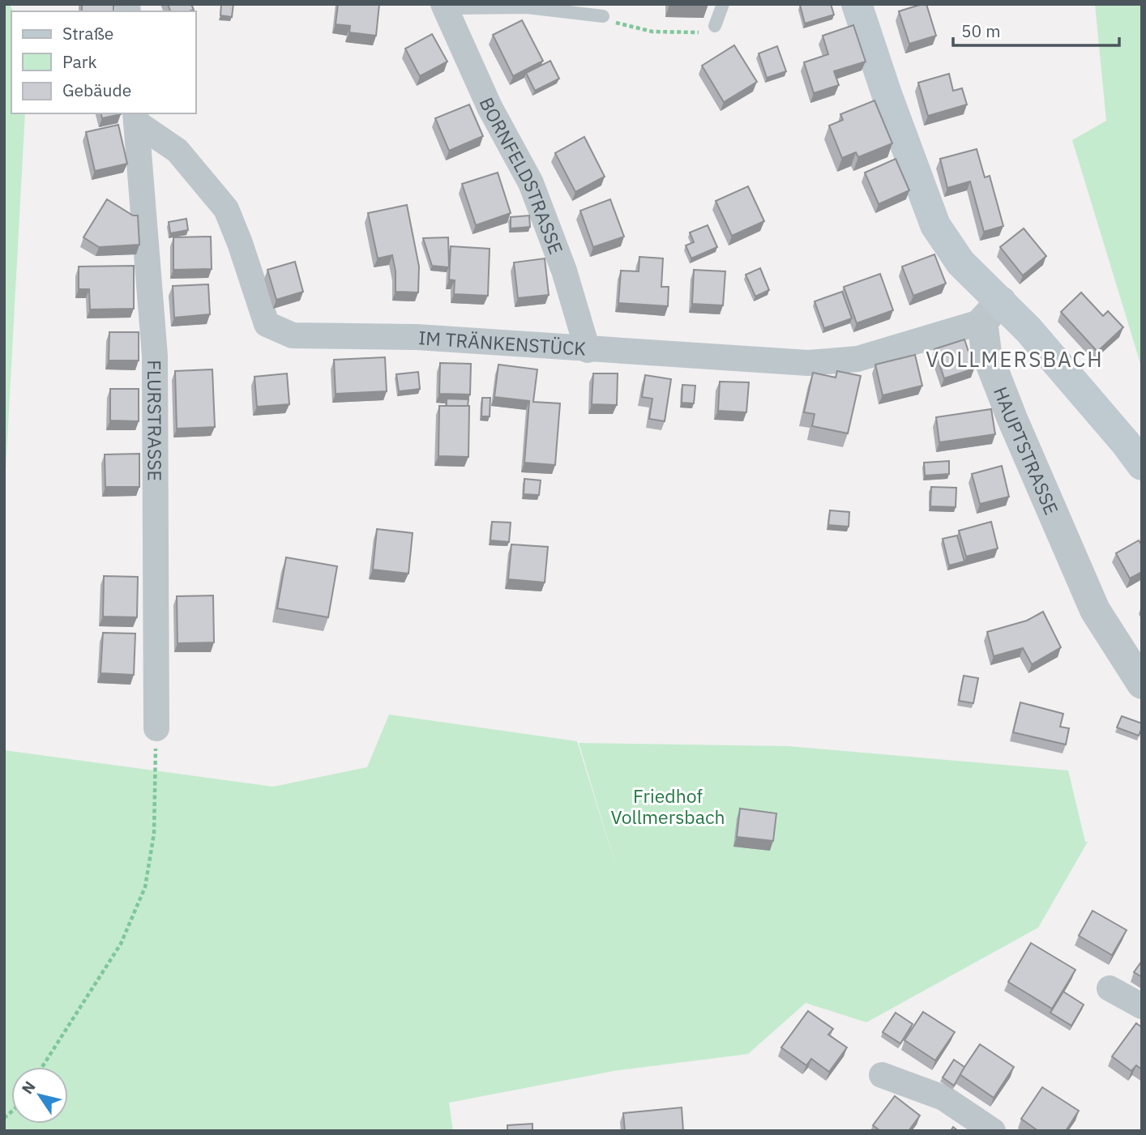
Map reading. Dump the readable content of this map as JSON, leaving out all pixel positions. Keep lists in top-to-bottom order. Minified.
{"streets":{"street":["BORNFELDSTRASSE","IM TRÄNKENSTÜCK","FLURSTRASSE","HAUPTSTRASSE"]},"crossings":[["BORNFELDSTRASSE","IM TRÄNKENSTÜCK"],["IM TRÄNKENSTÜCK","FLURSTRASSE"],["IM TRÄNKENSTÜCK","HAUPTSTRASSE"]],"districts":["VOLLMERSBACH"],"parks":["Friedhof Vollmersbach"],"legend":["Straße","Park","Gebäude"],"scale_bar":"50 m","north":"top left"}
